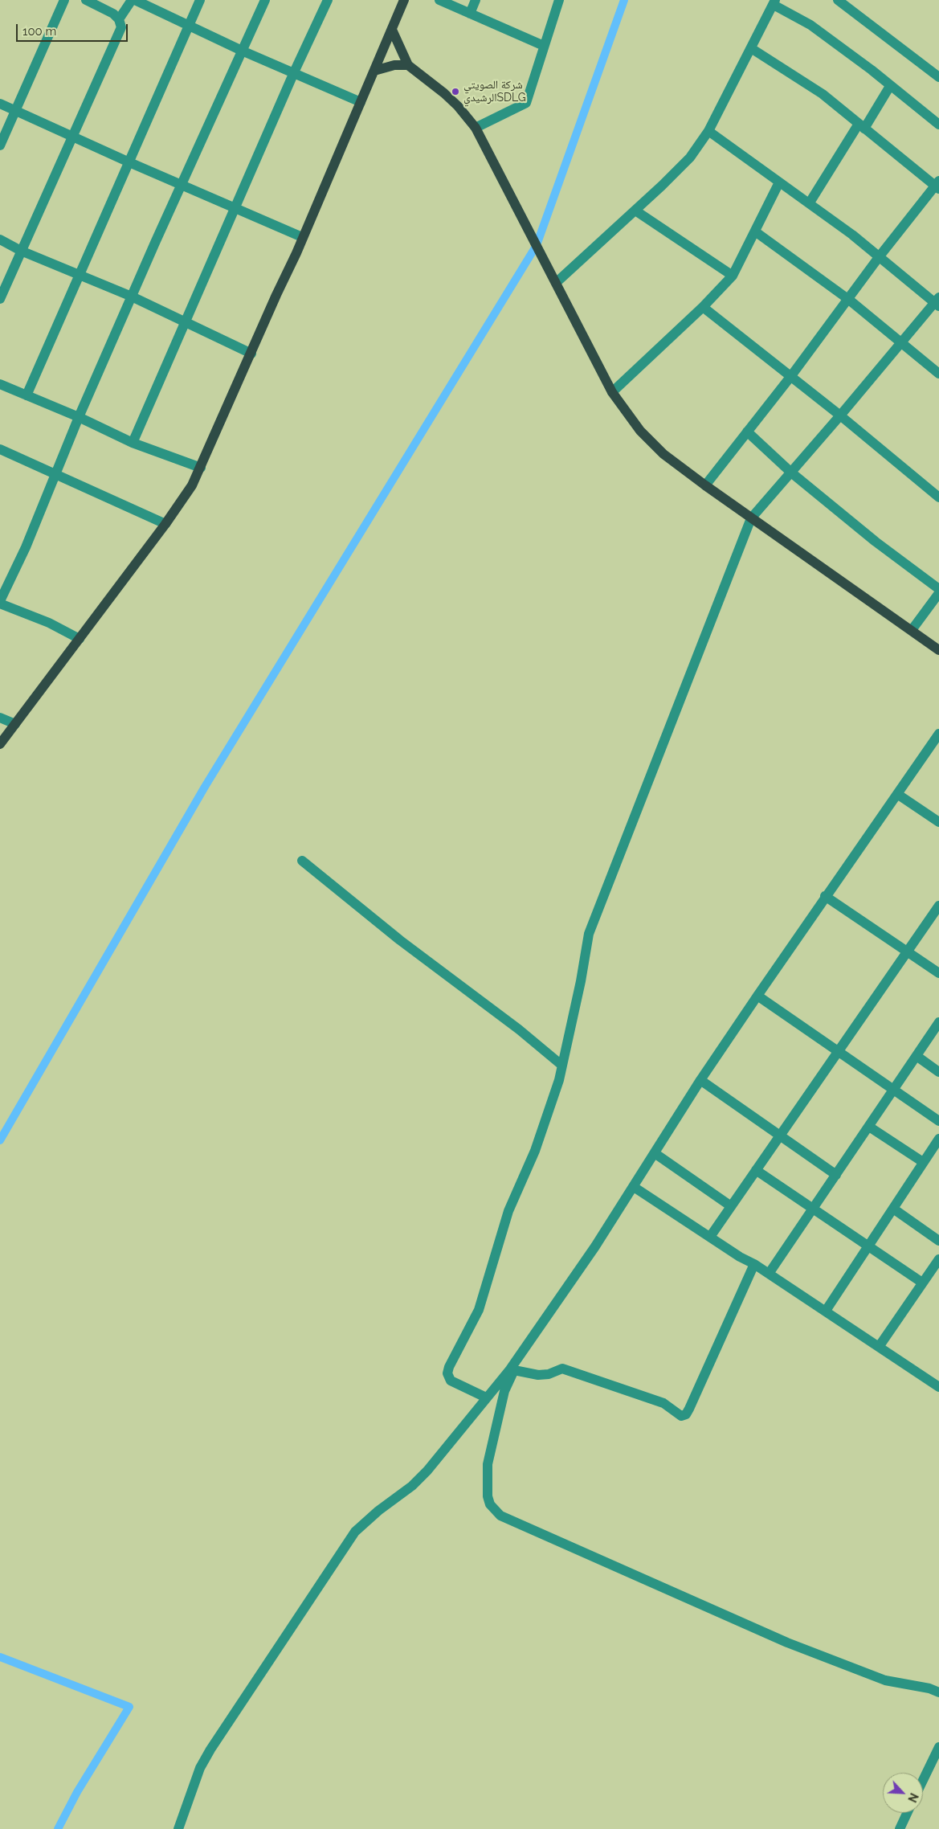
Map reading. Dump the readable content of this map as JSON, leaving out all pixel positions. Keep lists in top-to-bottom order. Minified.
{"places":["شركة الصويتي الرشيديSDLG"],"scale_bar":"100 m","north":"bottom right"}
